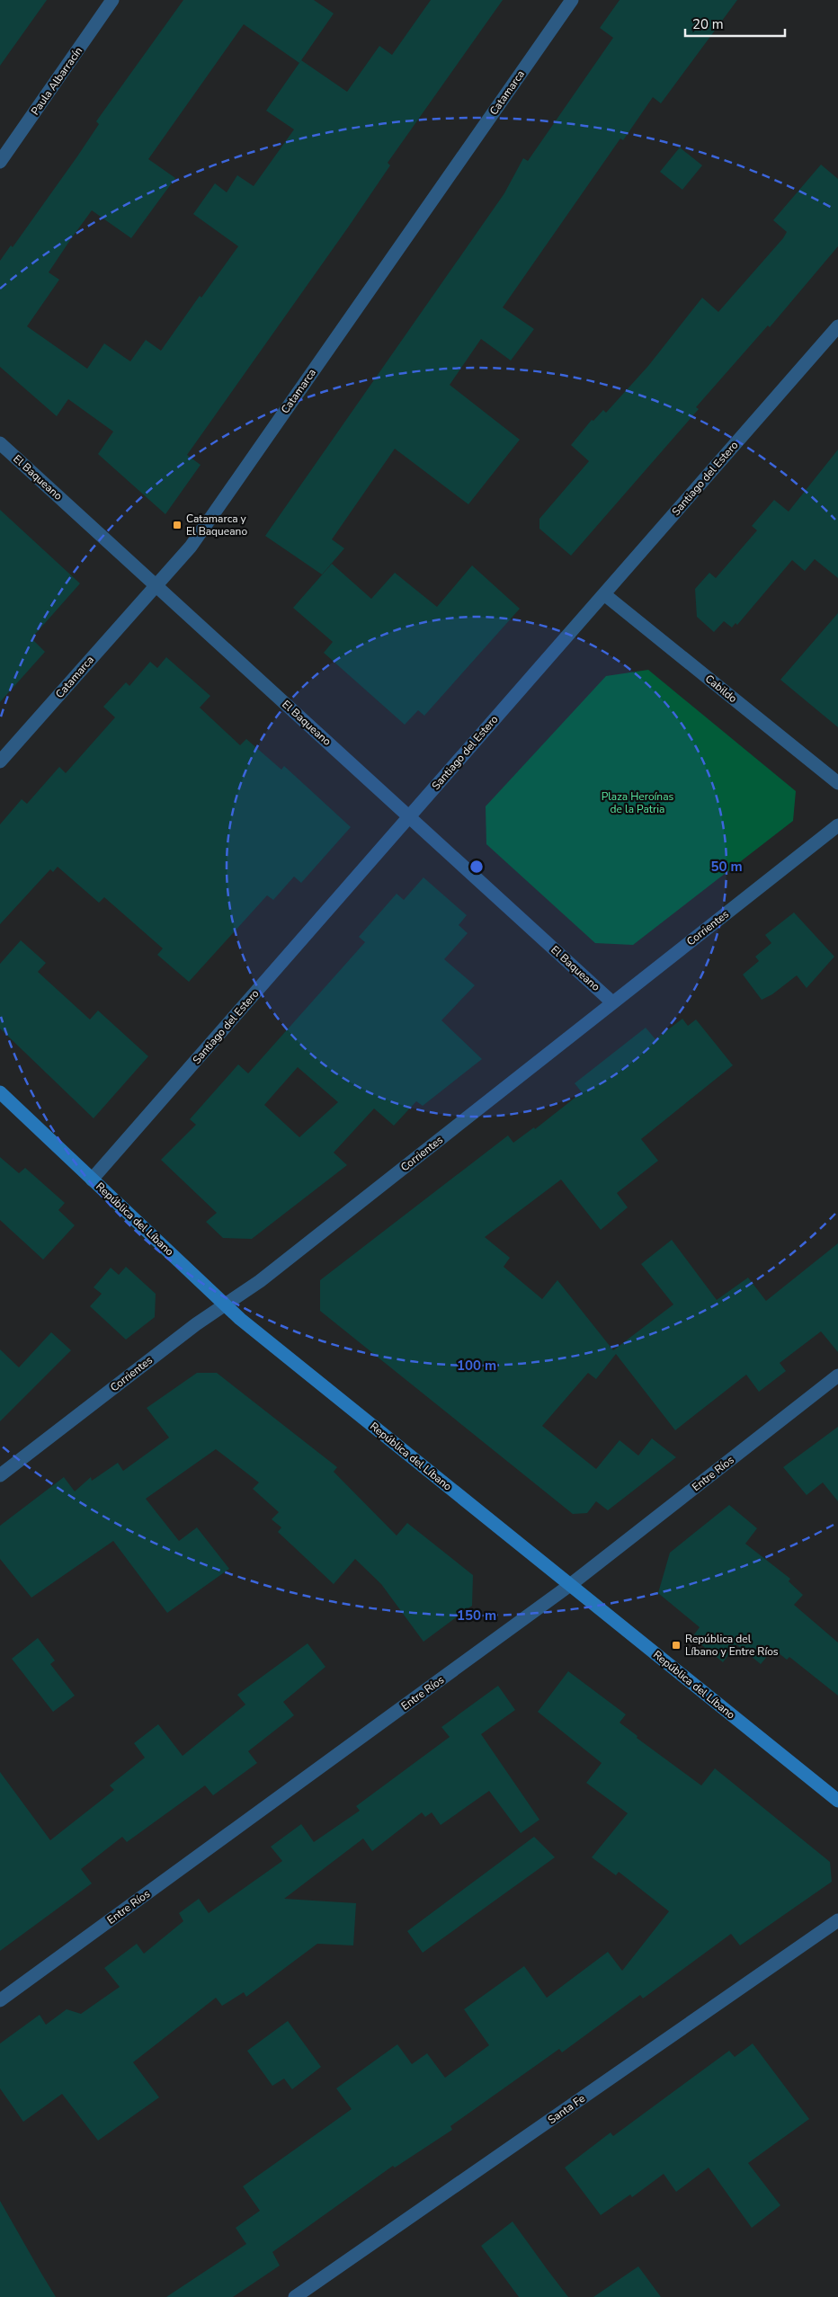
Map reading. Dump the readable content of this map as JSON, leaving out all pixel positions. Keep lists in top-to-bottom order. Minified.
{"streets":{"main road":["República del Líbano"],"street":["Paula Albarracín","Catamarca","El Baqueano","Santiago del Estero","Cabildo","Corrientes","Entre Ríos","Santa Fe"]},"crossings":[["Catamarca","El Baqueano"],["El Baqueano","Santiago del Estero"],["El Baqueano","Corrientes"],["Santiago del Estero","Cabildo"],["Santiago del Estero","República del Líbano"],["Corrientes","República del Líbano"],["República del Líbano","Entre Ríos"]],"parks":["Plaza Heroínas de la Patria"],"places":{"transit":["Catamarca y El Baqueano","República del Líbano y Entre Ríos"]},"scale_bar":"20 m","rings":["50 m","100 m","150 m"]}
